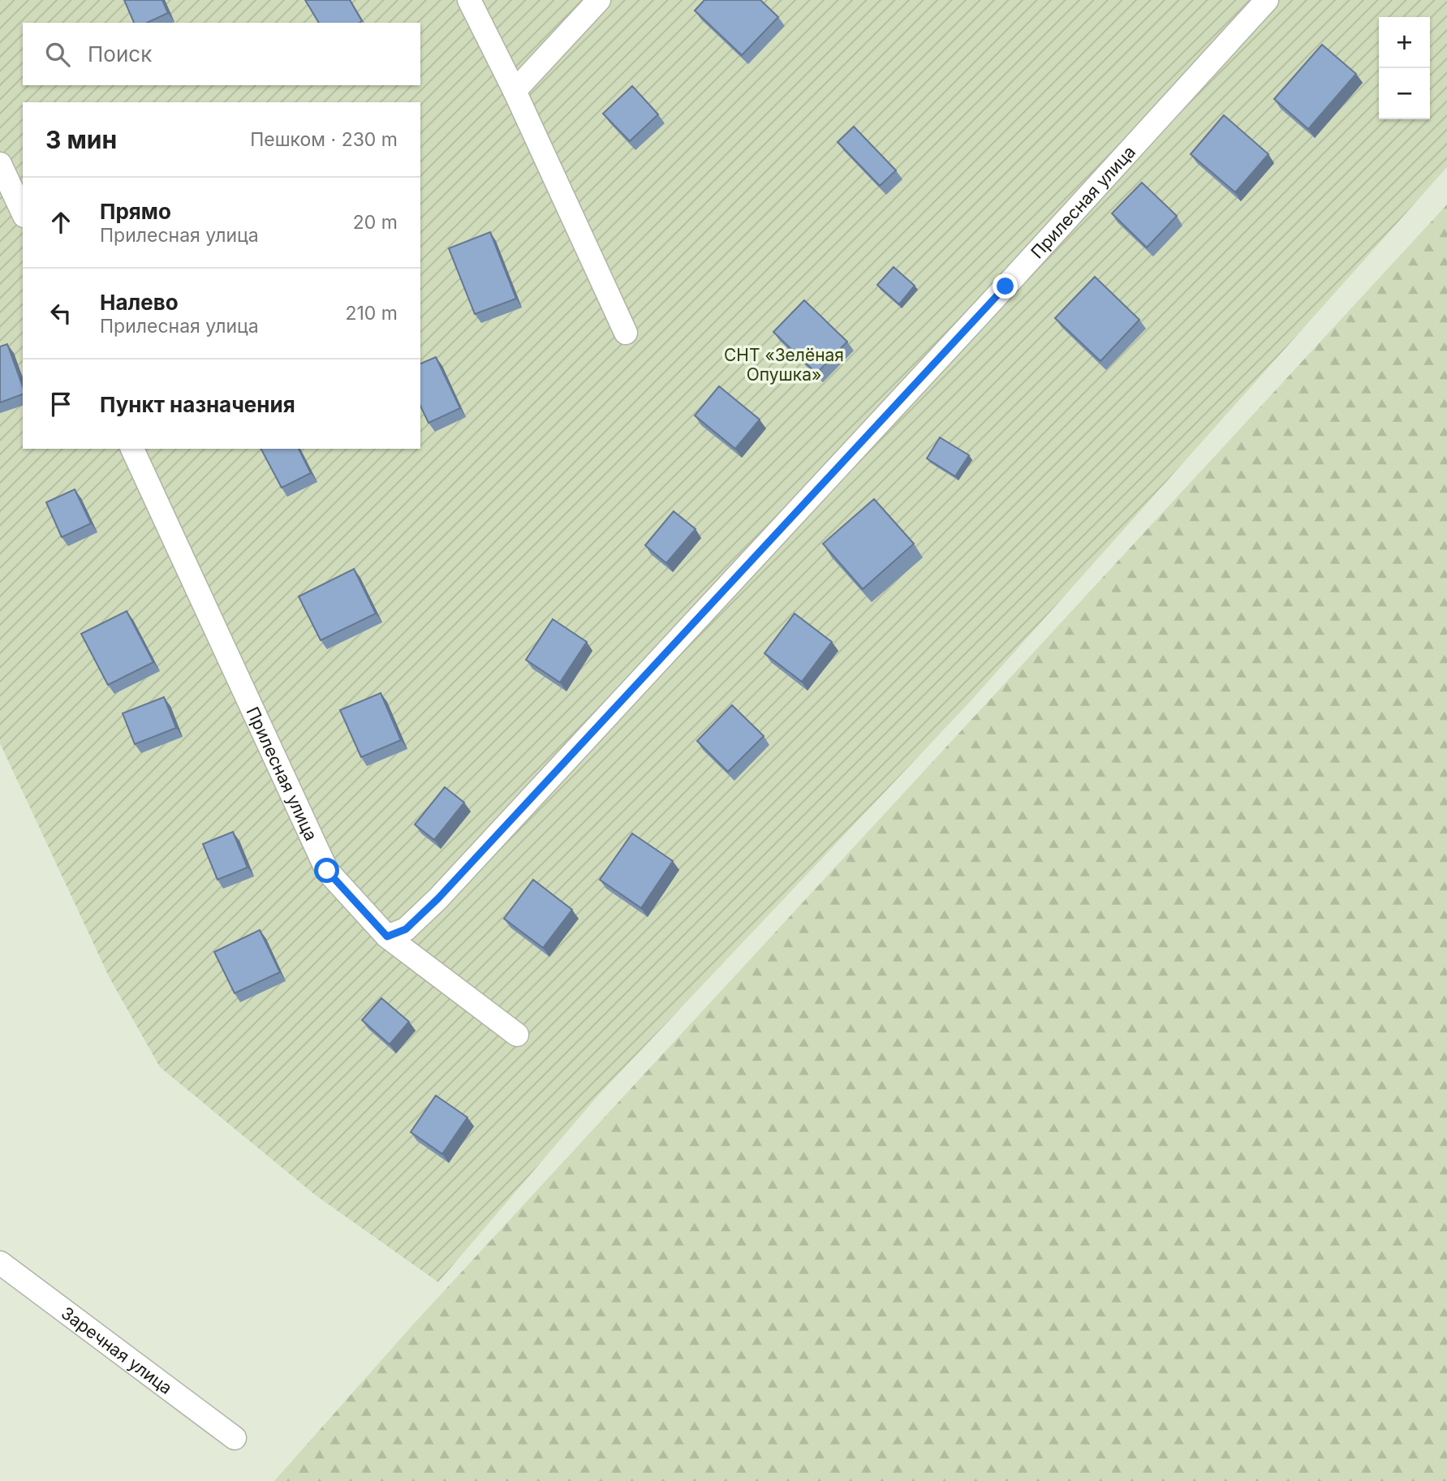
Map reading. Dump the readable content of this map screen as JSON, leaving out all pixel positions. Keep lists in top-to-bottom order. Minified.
{"streets":{"street":["Прилесная улица","Заречная улица"]},"parks":["СНТ «Зелёная Опушка»"],"page":{"map_buttons":["+","−"],"search":"Поиск","heading":["3 мин","Пешком · 230 m"],"list":[["Прямо","Прилесная улица","20 m"],["Налево","Прилесная улица","210 m"],"Пункт назначения"]}}
